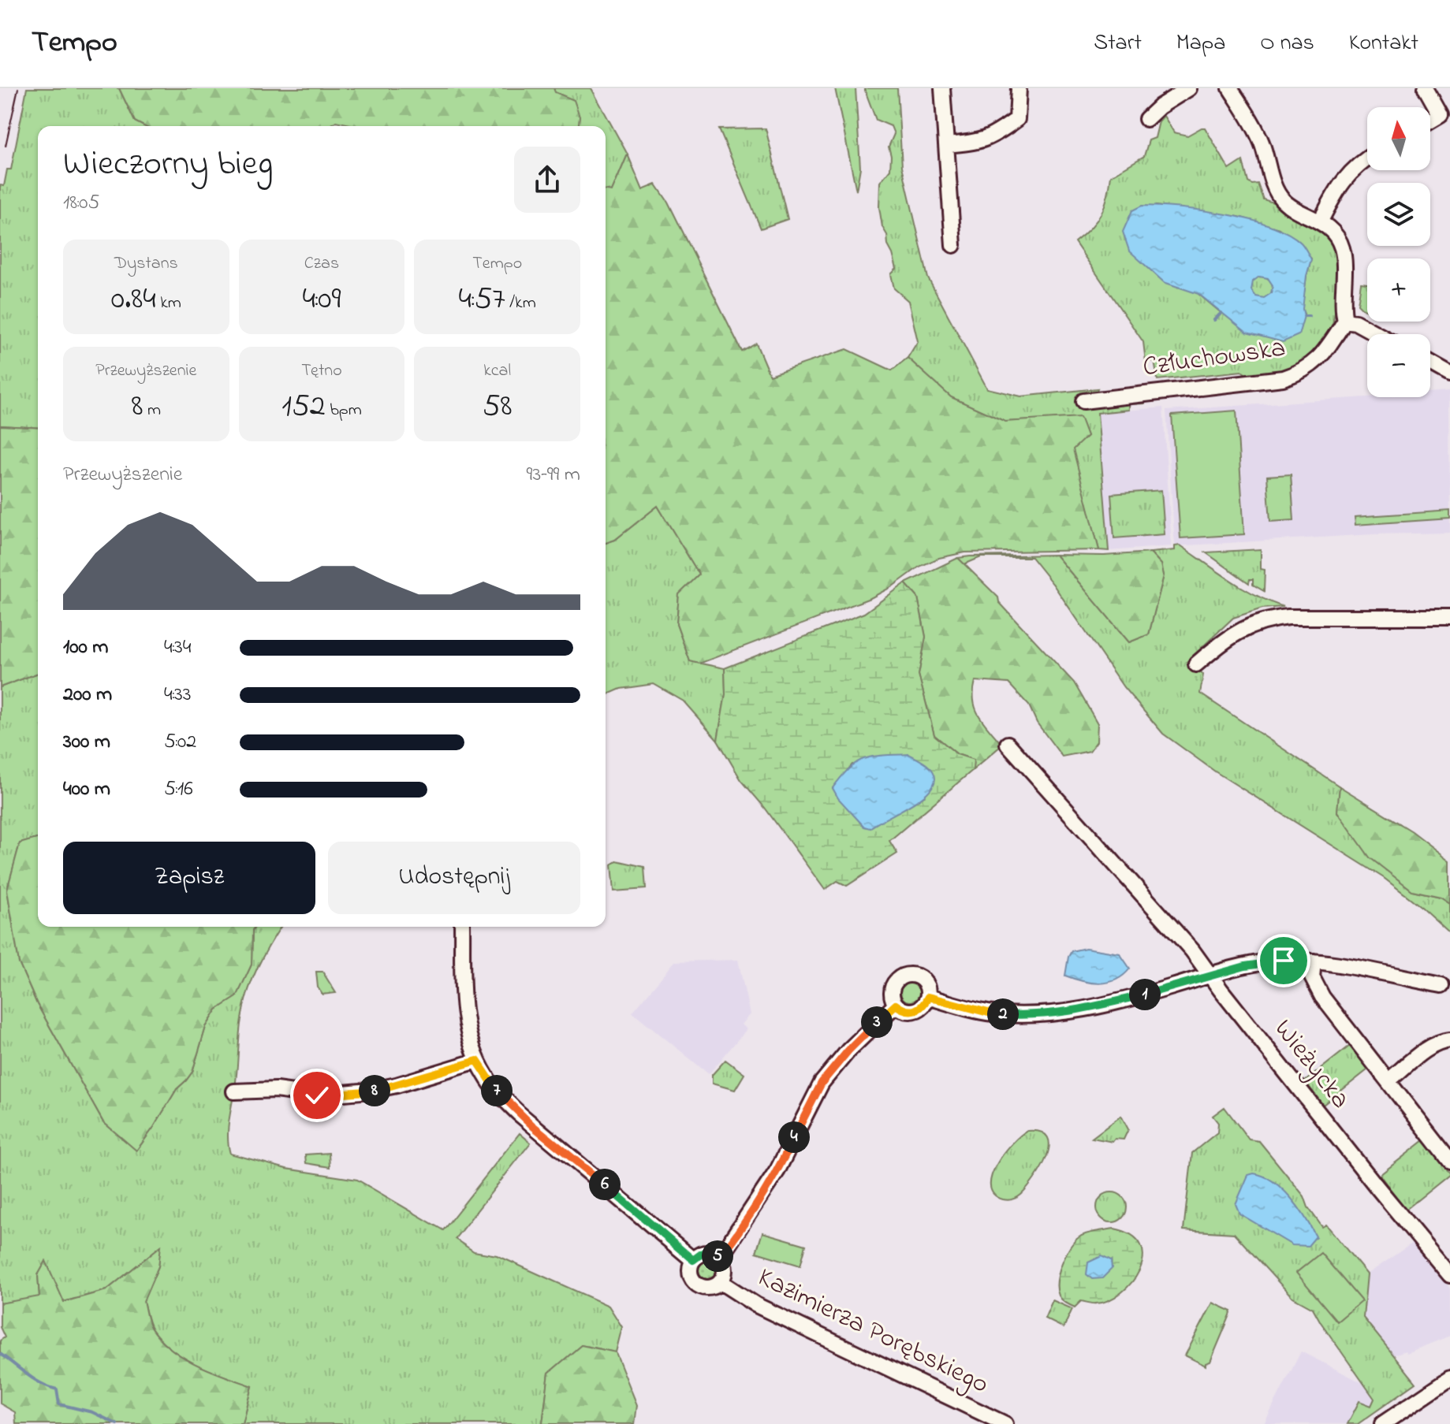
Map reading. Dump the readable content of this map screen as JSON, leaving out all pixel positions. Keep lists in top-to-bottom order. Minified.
{"streets":{"street":["Człuchowska","Wieżycka","Kazimierza Porębskiego"]},"north":"top","page":{"header":"Tempo","nav":["Start","Mapa","O nas","Kontakt"],"map_buttons":["+","−"],"heading":["Wieczorny bieg","18:05"],"stats":[["Dystans","0.84 km"],["Czas","4:09"],["Tempo","4:57 /km"],["Przewyższenie","8 m"],["Tętno","152 bpm"],["kcal","58"]],"chart":["Przewyższenie","93–99 m"],"list":[{"name":"100 m","note":"4:34"},{"name":"200 m","note":"4:33"},{"name":"300 m","note":"5:02"},{"name":"400 m","note":"5:16"}],"buttons":["Zapisz","Udostępnij"],"pins":["1","2","3","7","8","4","6","5"]}}
